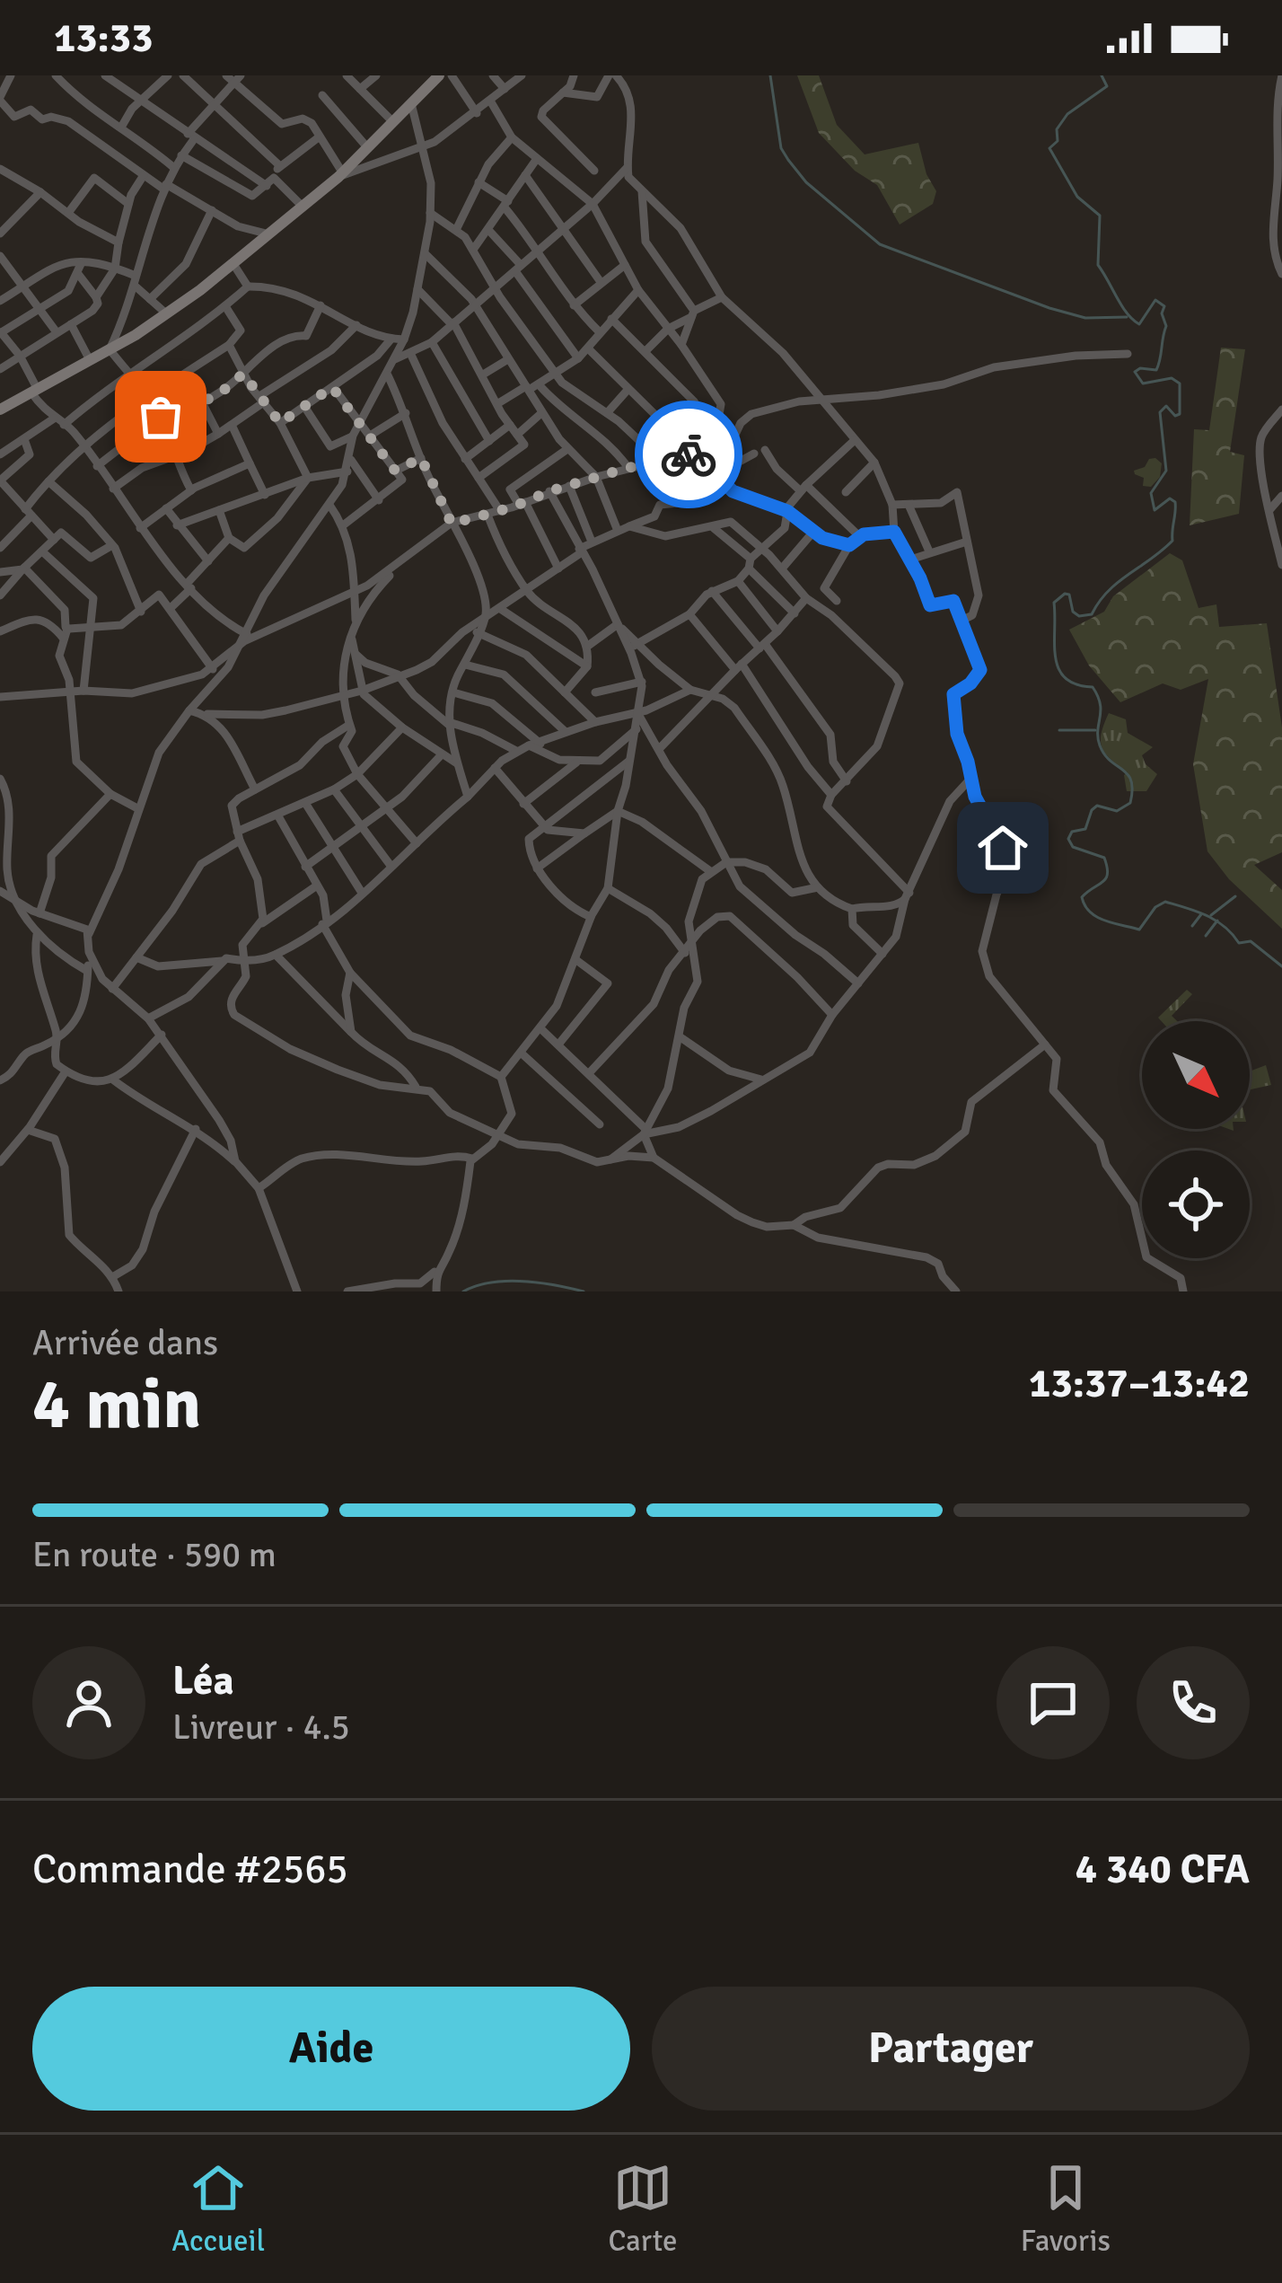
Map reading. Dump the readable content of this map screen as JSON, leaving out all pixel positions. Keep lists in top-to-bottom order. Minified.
{"north":"bottom right","page":{"status":"13:33","heading":["4 min","Arrivée dans","13:37–13:42"],"panel":["Léa","Livreur · 4.5","Commande #2565","4 340 CFA"],"bar":"En route · 590 m","buttons":["Aide","Partager"],"tabs":["Accueil","Carte","Favoris"]}}
